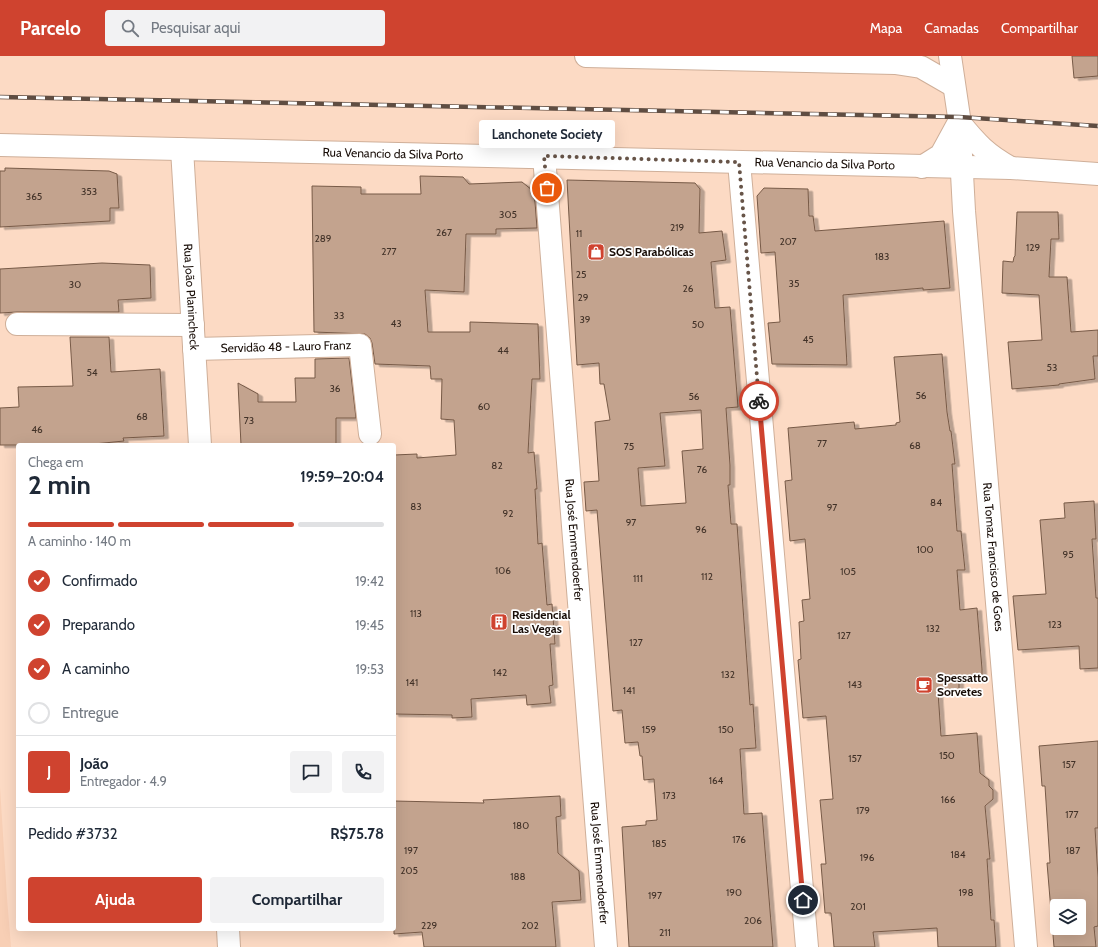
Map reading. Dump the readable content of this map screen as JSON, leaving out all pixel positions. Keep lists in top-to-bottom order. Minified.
{"streets":{"street":["Rua Venancio da Silva Porto","Rua João Planincheck","Servidão 48 - Lauro Franz","Rua José Emmendoerfer","Rua Tomaz Francisco de Goes"]},"crossings":[["Rua Venancio da Silva Porto","Rua João Planincheck"],["Rua Venancio da Silva Porto","Rua José Emmendoerfer"],["Rua Venancio da Silva Porto","Rua Tomaz Francisco de Goes"],["Rua João Planincheck","Servidão 48 - Lauro Franz"]],"places":{"other":["Lanchonete Society"],"shop":["SOS Parabólicas"],"building":["Residencial Las Vegas"],"cafe":["Spessatto Sorvetes"]},"house_numbers":["353","365","305","219","267","11","289","207","129","277","183","25","35","30","26","29","33","39","43","50","45","44","53","54","36","56","56","60","68","73","46","77","68","75","82","76","84","83","97","92","97","96","100","95","106","105","112","111","113","123","132","127","127","142","132","141","143","141","159","150","150","157","157","164","173","166","179","177","180","176","185","197","187","184","196","205","188","190","198","197","201","206","229","202","211"],"page":{"header":"Parcelo","search":"Pesquisar aqui","nav":["Mapa","Camadas","Compartilhar"],"bubble":"Lanchonete Society","heading":["2 min","Chega em","19:59–20:04"],"panel":["João","Entregador · 4.9","Pedido #3732","R$75.78"],"bar":"A caminho · 140 m","list":[["Confirmado","19:42"],["Preparando","19:45"],["A caminho","19:53"],"Entregue"],"round":"J","buttons":["Ajuda","Compartilhar"]}}
